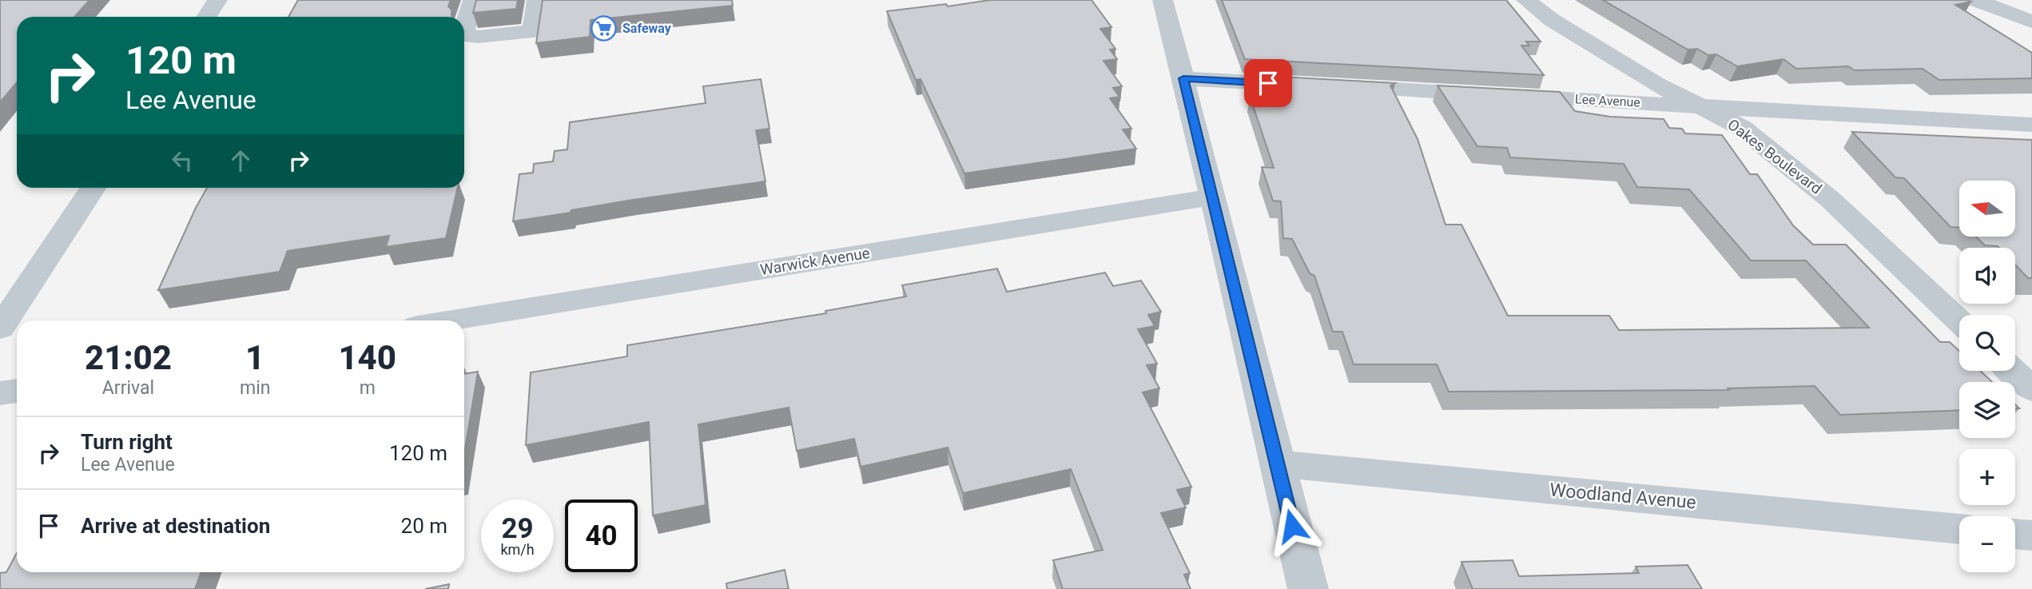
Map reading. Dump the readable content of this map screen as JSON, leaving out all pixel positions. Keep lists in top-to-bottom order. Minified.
{"streets":{"street":["Lee Avenue","Oakes Boulevard","Warwick Avenue","Woodland Avenue"]},"crossings":[["Lee Avenue","Oakes Boulevard"]],"places":{"supermarket":["Safeway"]},"north":"left","page":{"turn":["120 m","Lee Avenue"],"map_buttons":["+","−"],"eta":["21:02","Arrival","1","min","140","m"],"list":[{"name":"Turn right","note":"Lee Avenue","value":"120 m"},{"name":"Arrive at destination","value":"20 m"}],"speed":"29 km/h","limit":"40"}}
